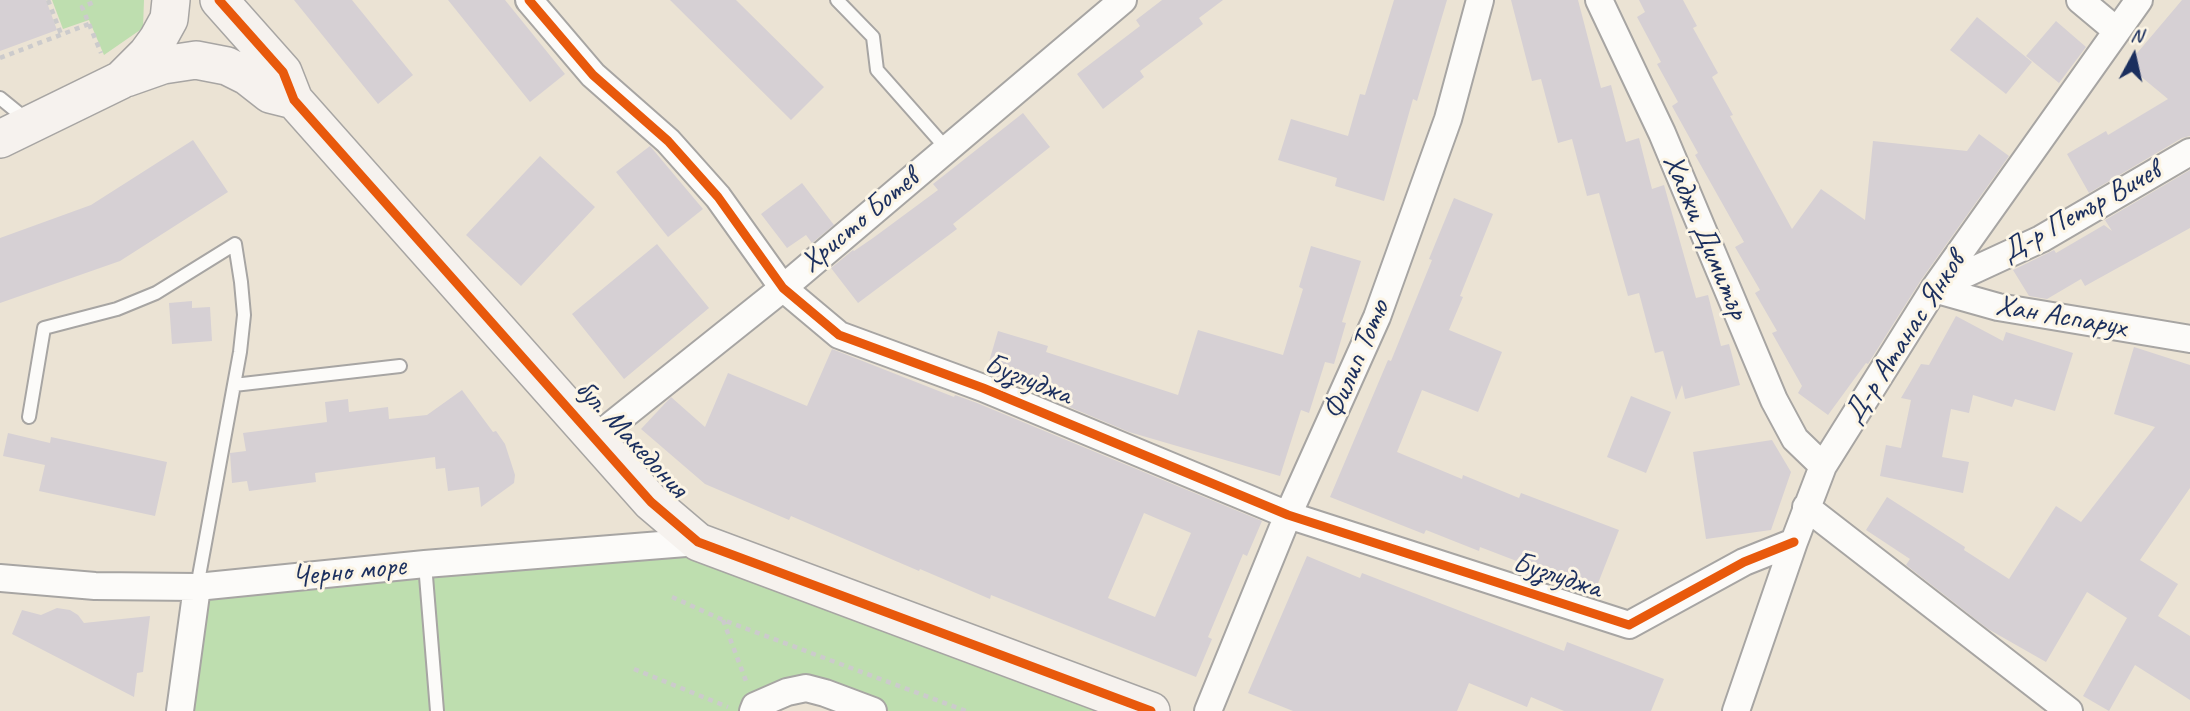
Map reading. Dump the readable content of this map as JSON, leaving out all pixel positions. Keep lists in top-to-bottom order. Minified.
{"streets":{"street":["Д-р Петър Вичев","Христо Ботев","Хаджи Димитър","Хан Аспарух","Д-р Атанас Янков","Филип Тотю","Бузлуджа","бул. Македония","Черно море"]},"crossings":[["Д-р Петър Вичев","Хан Аспарух"],["Д-р Петър Вичев","Д-р Атанас Янков"],["Христо Ботев","Бузлуджа"],["Христо Ботев","бул. Македония"],["Хаджи Димитър","Д-р Атанас Янков"],["Хан Аспарух","Д-р Атанас Янков"],["Д-р Атанас Янков","Бузлуджа"],["Филип Тотю","Бузлуджа"],["бул. Македония","Черно море"]],"north":"top"}
